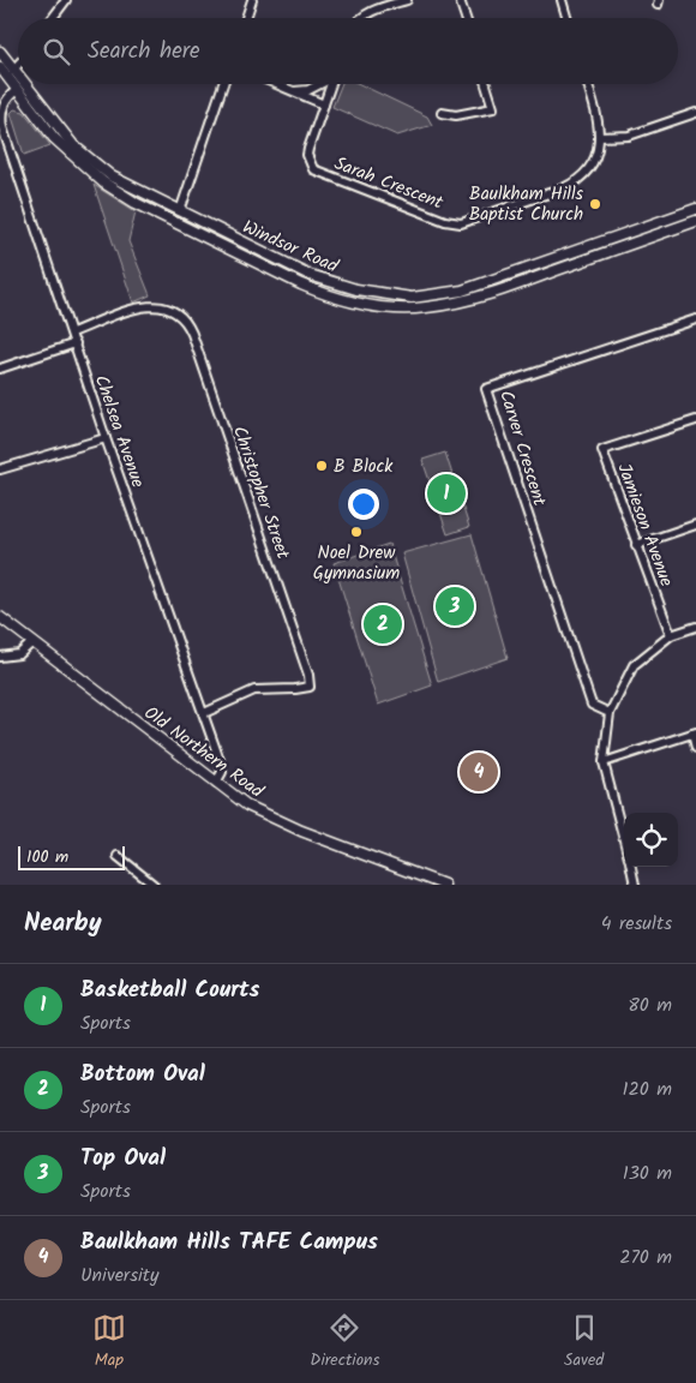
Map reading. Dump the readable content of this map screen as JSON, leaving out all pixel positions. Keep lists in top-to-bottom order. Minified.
{"streets":{"main road":["Windsor Road","Old Northern Road"],"street":["Sarah Crescent","Chelsea Avenue","Carver Crescent","Christopher Street","Jamieson Avenue"]},"crossings":[["Windsor Road","Chelsea Avenue"],["Chelsea Avenue","Christopher Street"],["Chelsea Avenue","Old Northern Road"]],"places":["Baulkham Hills Baptist Church","B Block","Noel Drew Gymnasium"],"scale_bar":"100 m","page":{"search":"Search here","pins":["1","3","2","4"],"scale":"100 m","heading":["Nearby","4 results"],"list":[{"mark":"1","name":"Basketball Courts","note":"Sports","value":"80 m"},{"mark":"2","name":"Bottom Oval","note":"Sports","value":"120 m"},{"mark":"3","name":"Top Oval","note":"Sports","value":"130 m"},{"mark":"4","name":"Baulkham Hills TAFE Campus","note":"University","value":"270 m"}],"nav":["Map","Directions","Saved"]}}
